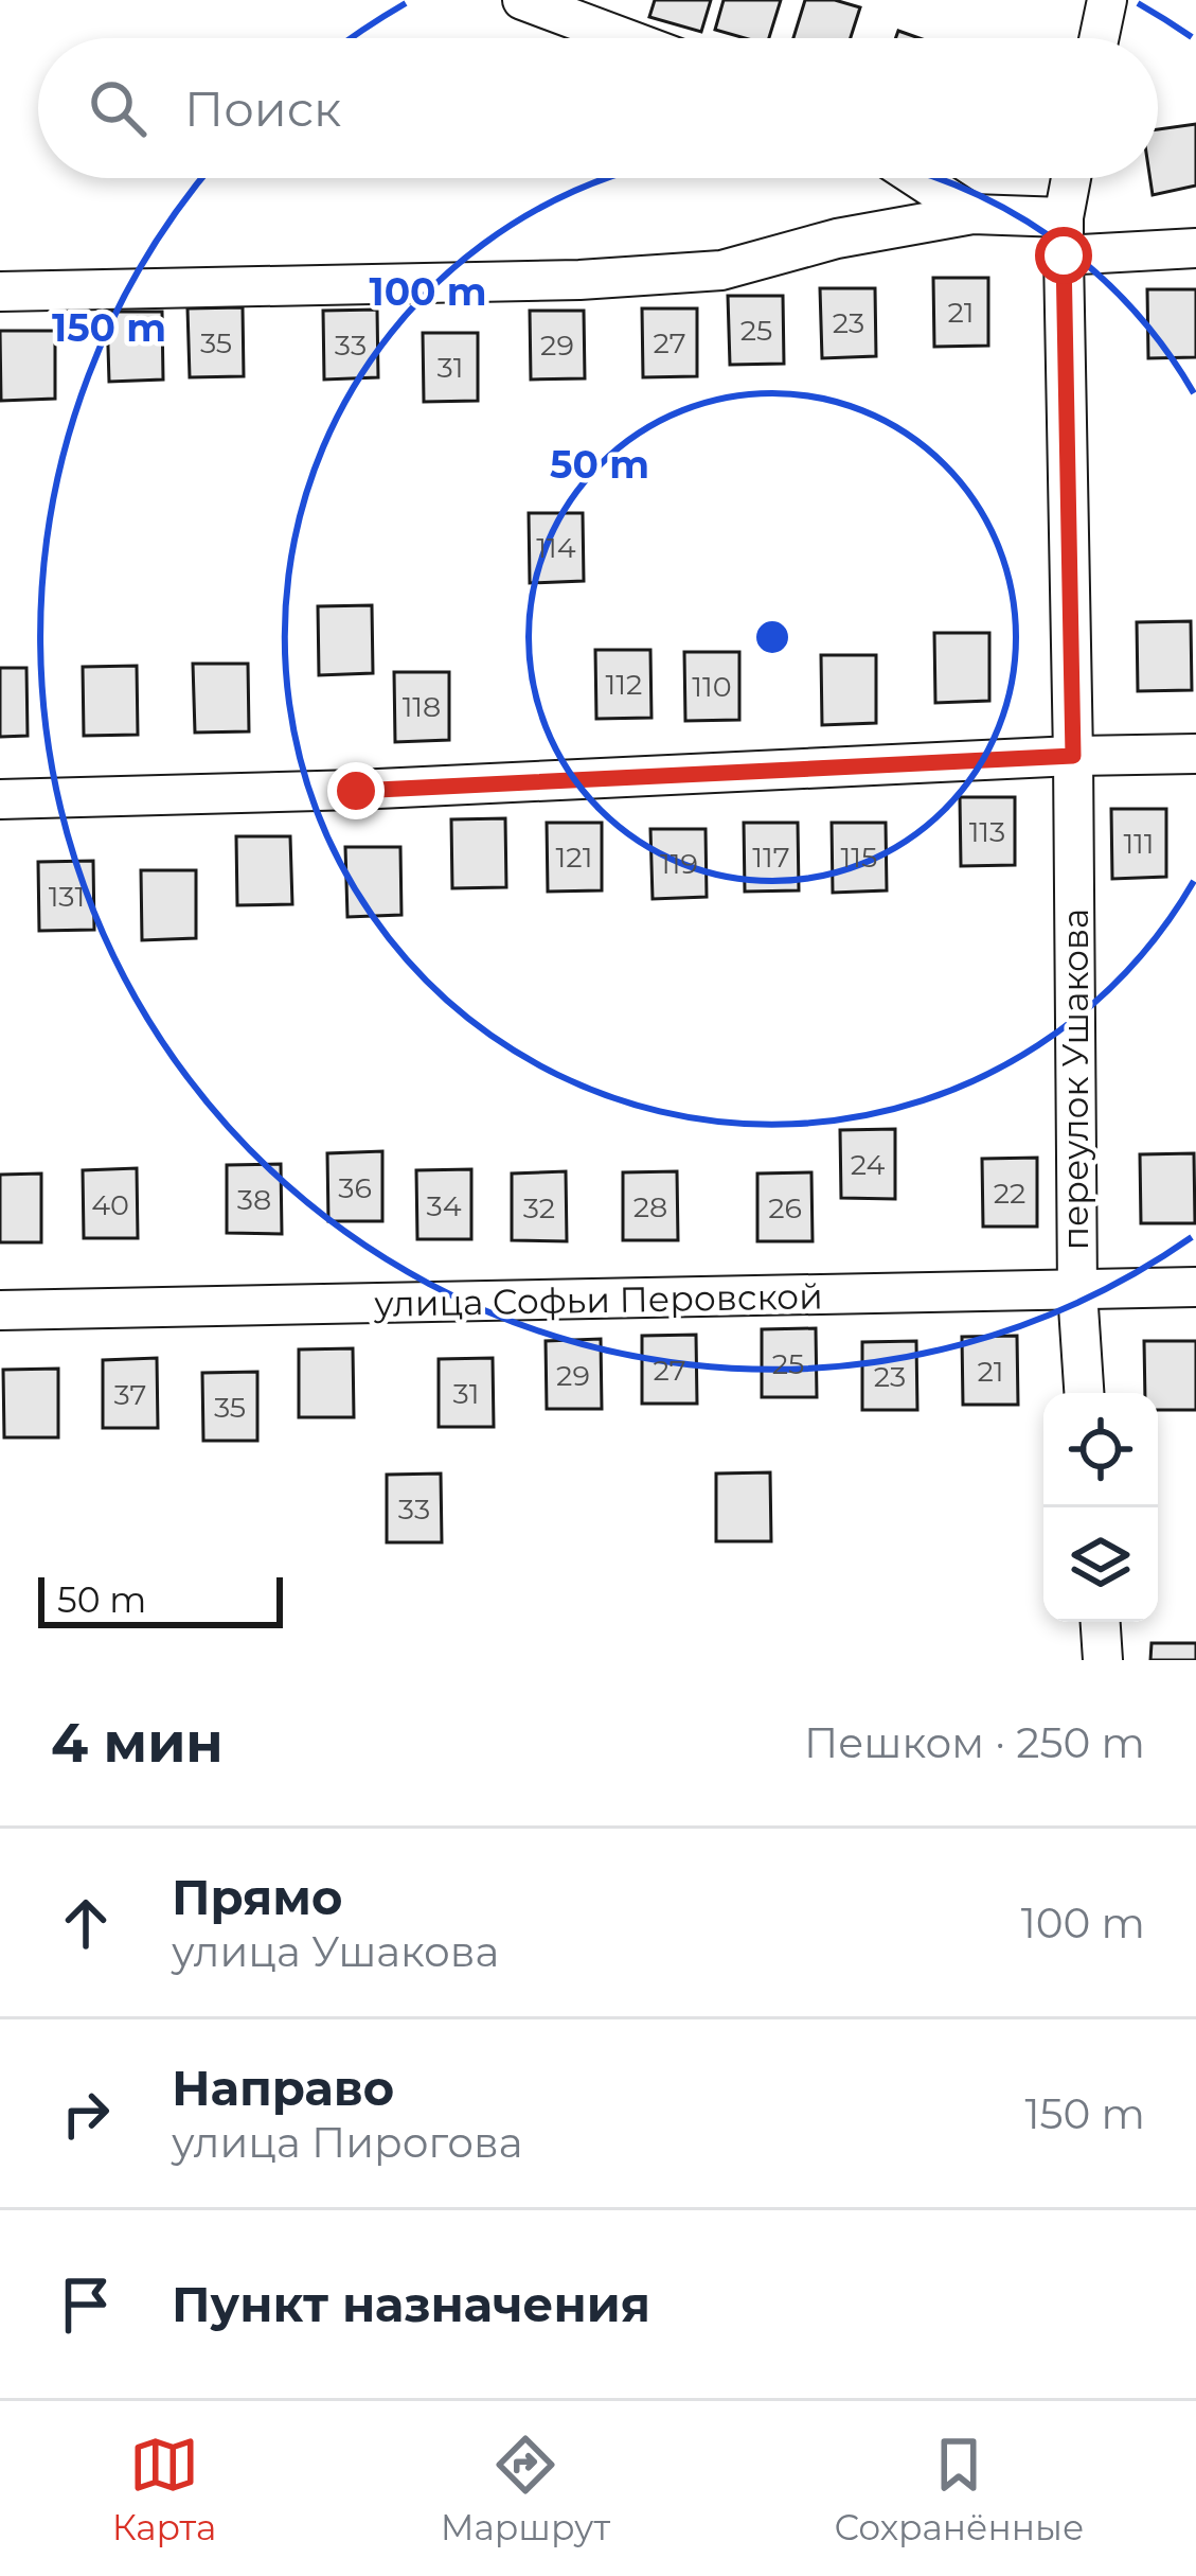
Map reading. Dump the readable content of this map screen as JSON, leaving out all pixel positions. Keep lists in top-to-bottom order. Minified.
{"streets":{"street":["переулок Ушакова","улица Софьи Перовской"]},"crossings":[["переулок Ушакова","улица Софьи Перовской"]],"house_numbers":["21","23","25","35","27","33","29","31","114","112","110","118","113","111","121","117","115","119","131","24","36","22","38","40","34","28","32","26","25","27","21","29","23","31","37","35","33"],"scale_bar":"50 m","page":{"search":"Поиск","scale":"50 m","heading":["4 мин","Пешком · 250 m"],"list":[["Прямо","улица Ушакова","100 m"],["Направо","улица Пирогова","150 m"],"Пункт назначения"],"nav":["Карта","Маршрут","Сохранённые"]},"rings":["100 m","150 m","50 m"]}
